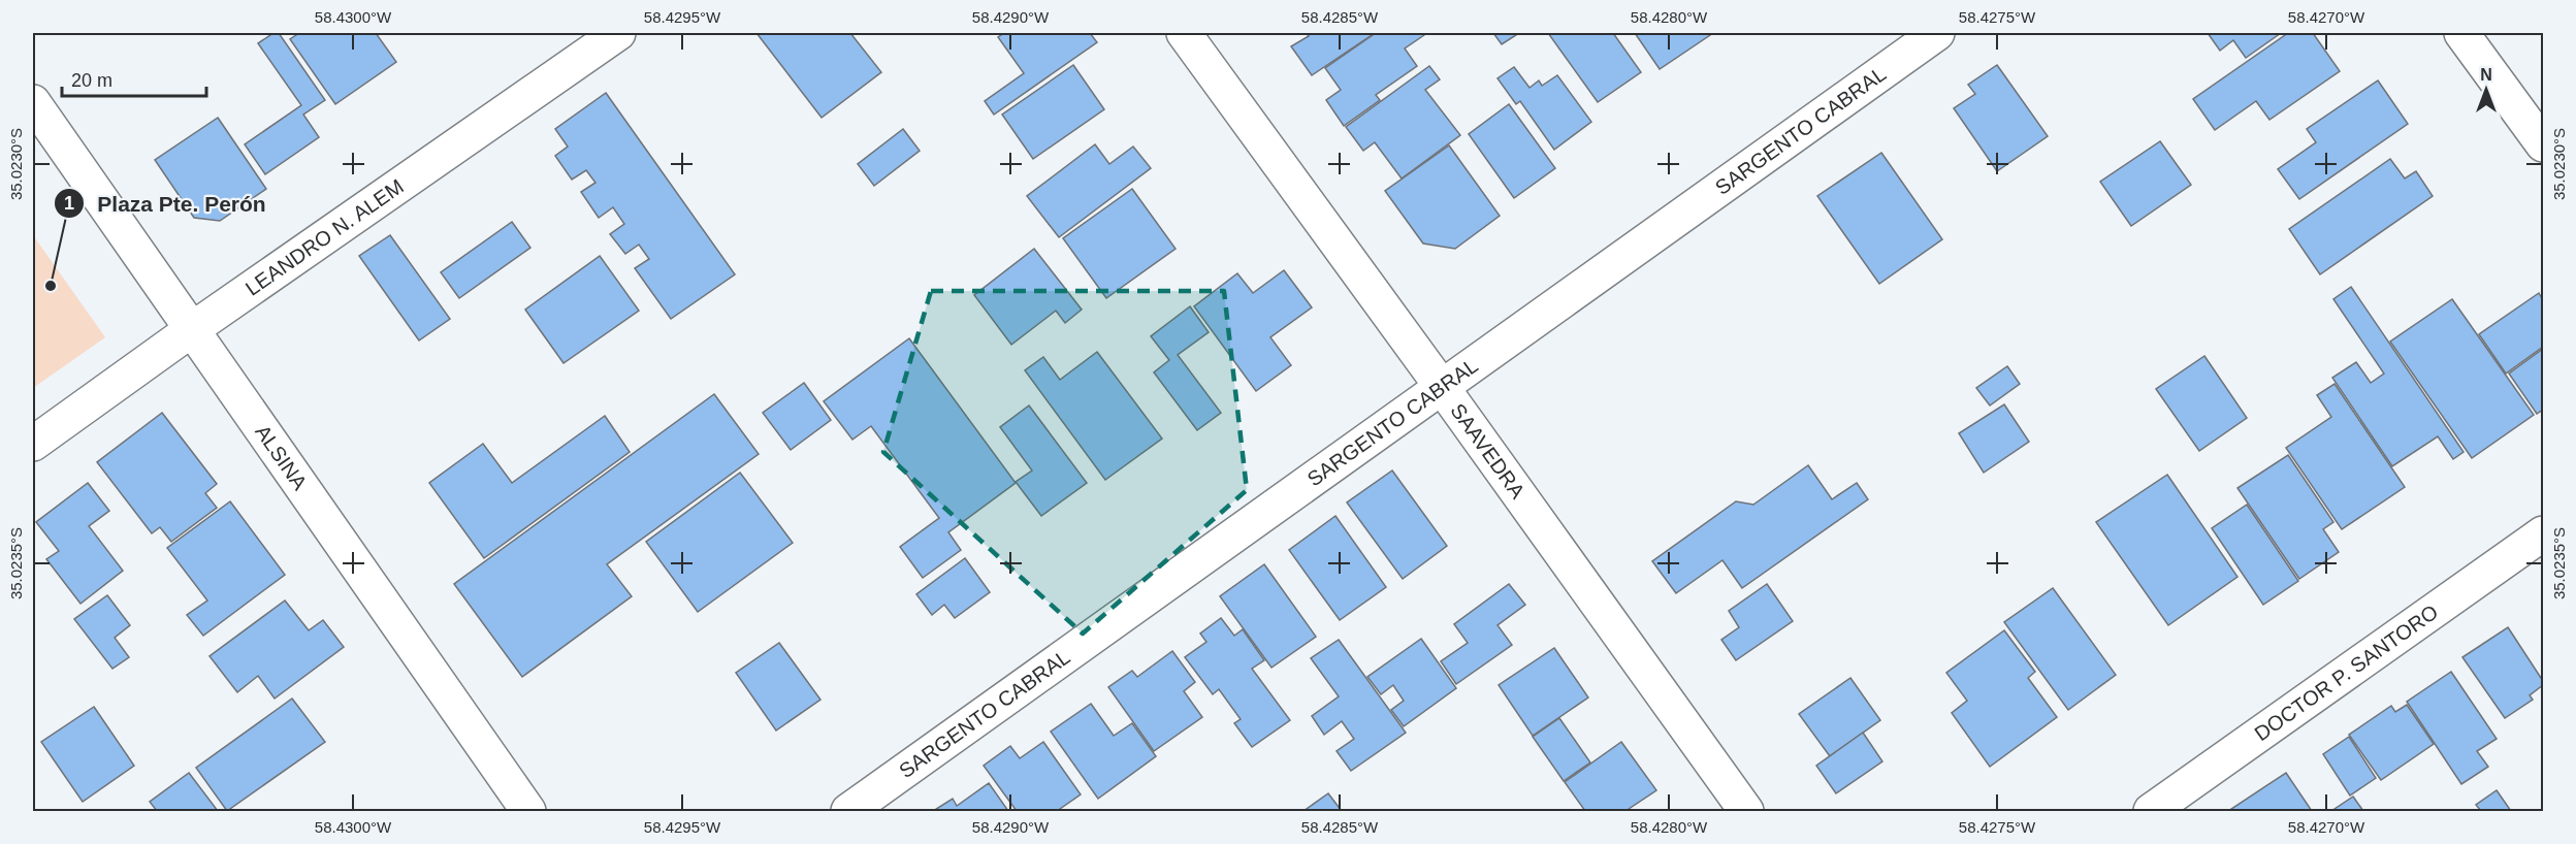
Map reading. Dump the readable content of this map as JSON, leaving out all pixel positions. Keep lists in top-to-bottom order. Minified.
{"streets":{"street":["SARGENTO CABRAL","LEANDRO N. ALEM","SAAVEDRA","ALSINA","DOCTOR P. SANTORO"]},"crossings":[["SARGENTO CABRAL","SAAVEDRA"],["LEANDRO N. ALEM","ALSINA"]],"places":["Plaza Pte. Perón"],"scale_bar":"20 m","north":"top","coordinates":["58.4300°W","58.4295°W","58.4290°W","58.4285°W","58.4280°W","58.4275°W","58.4270°W","35.0230°S","35.0235°S"]}
